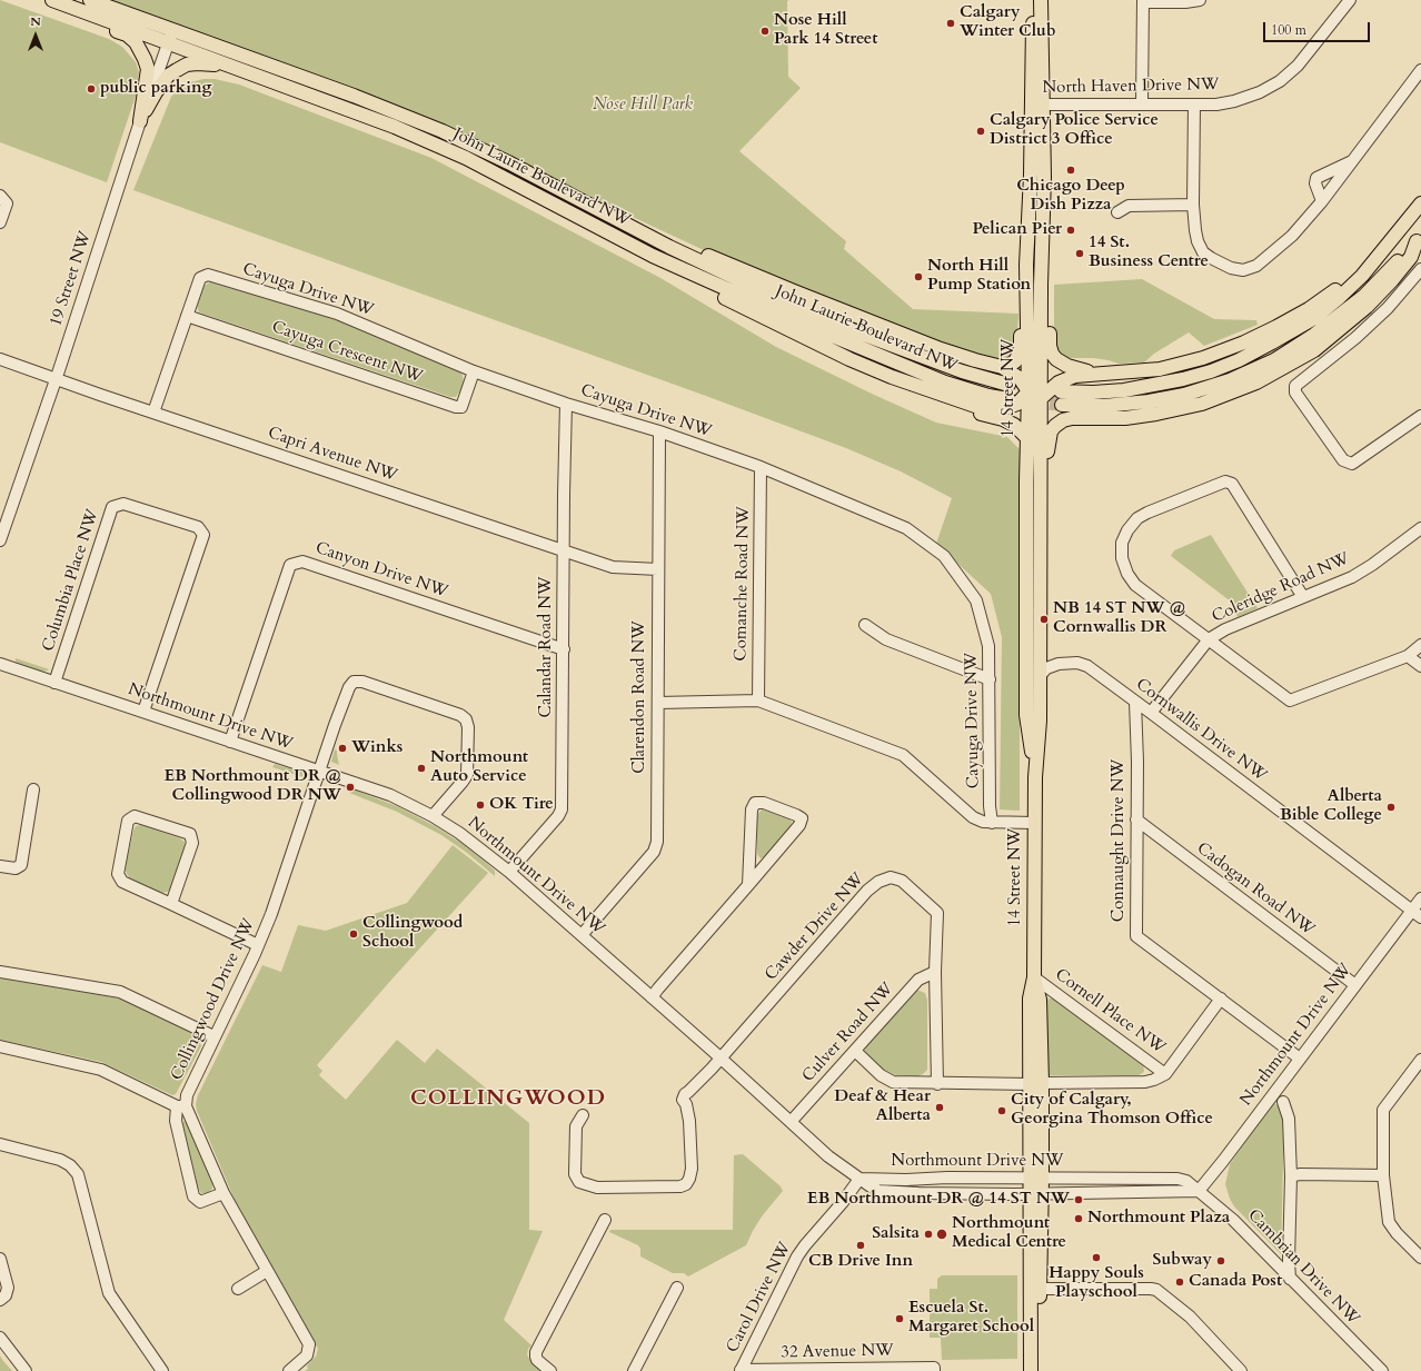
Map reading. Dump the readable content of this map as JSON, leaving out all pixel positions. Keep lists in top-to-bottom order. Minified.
{"streets":{"main road":["John Laurie Boulevard NW","14 Street NW"],"street":["North Haven Drive NW","19 Street NW","Cayuga Drive NW","Cayuga Crescent NW","Capri Avenue NW","Canyon Drive NW","Columbia Place NW","Comanche Road NW","Coleridge Road NW","Calandar Road NW","Clarendon Road NW","Northmount Drive NW","Cornwallis Drive NW","Connaught Drive NW","Cadogan Road NW","Cawder Drive NW","Collingwood Drive NW","Cornell Place NW","Culver Road NW","Cambrian Drive NW","Carol Drive NW","32 Avenue NW"]},"crossings":[["North Haven Drive NW","14 Street NW"],["John Laurie Boulevard NW","19 Street NW"],["19 Street NW","Capri Avenue NW"],["Cayuga Drive NW","Cayuga Crescent NW"],["Cayuga Drive NW","Capri Avenue NW"],["Cayuga Drive NW","Comanche Road NW"],["Cayuga Drive NW","Calandar Road NW"],["Cayuga Drive NW","Clarendon Road NW"],["14 Street NW","Northmount Drive NW"],["14 Street NW","Cornwallis Drive NW"],["14 Street NW","Cornell Place NW"],["Capri Avenue NW","Calandar Road NW"],["Capri Avenue NW","Clarendon Road NW"],["Canyon Drive NW","Calandar Road NW"],["Canyon Drive NW","Northmount Drive NW"],["Columbia Place NW","Northmount Drive NW"],["Coleridge Road NW","Cornwallis Drive NW"],["Calandar Road NW","Northmount Drive NW"],["Clarendon Road NW","Northmount Drive NW"],["Northmount Drive NW","Cornwallis Drive NW"],["Northmount Drive NW","Connaught Drive NW"],["Northmount Drive NW","Cadogan Road NW"],["Northmount Drive NW","Cawder Drive NW"],["Northmount Drive NW","Collingwood Drive NW"],["Northmount Drive NW","Culver Road NW"],["Northmount Drive NW","Cambrian Drive NW"],["Northmount Drive NW","Carol Drive NW"],["Cornwallis Drive NW","Connaught Drive NW"],["Connaught Drive NW","Cadogan Road NW"],["Cawder Drive NW","Culver Road NW"],["Carol Drive NW","32 Avenue NW"]],"districts":["COLLINGWOOD"],"parks":["Nose Hill Park"],"places":["Calgary Winter Club","Nose Hill Park 14 Street","public parking","Calgary Police Service District 3 Office","Chicago Deep Dish Pizza","Pelican Pier","14 St. Business Centre","North Hill Pump Station","NB 14 ST NW @ Cornwallis DR","Winks","Northmount Auto Service","EB Northmount DR @ Collingwood DR NW","OK Tire","Alberta Bible College","Collingwood School","Deaf & Hear Alberta","City of Calgary, Georgina Thomson Office","EB Northmount DR @ 14 ST NW","Northmount Plaza","Salsita","Northmount Medical Centre","CB Drive Inn","Happy Souls Playschool","Subway","Canada Post","Escuela St. Margaret School"],"scale_bar":"100 m","north":"top"}
